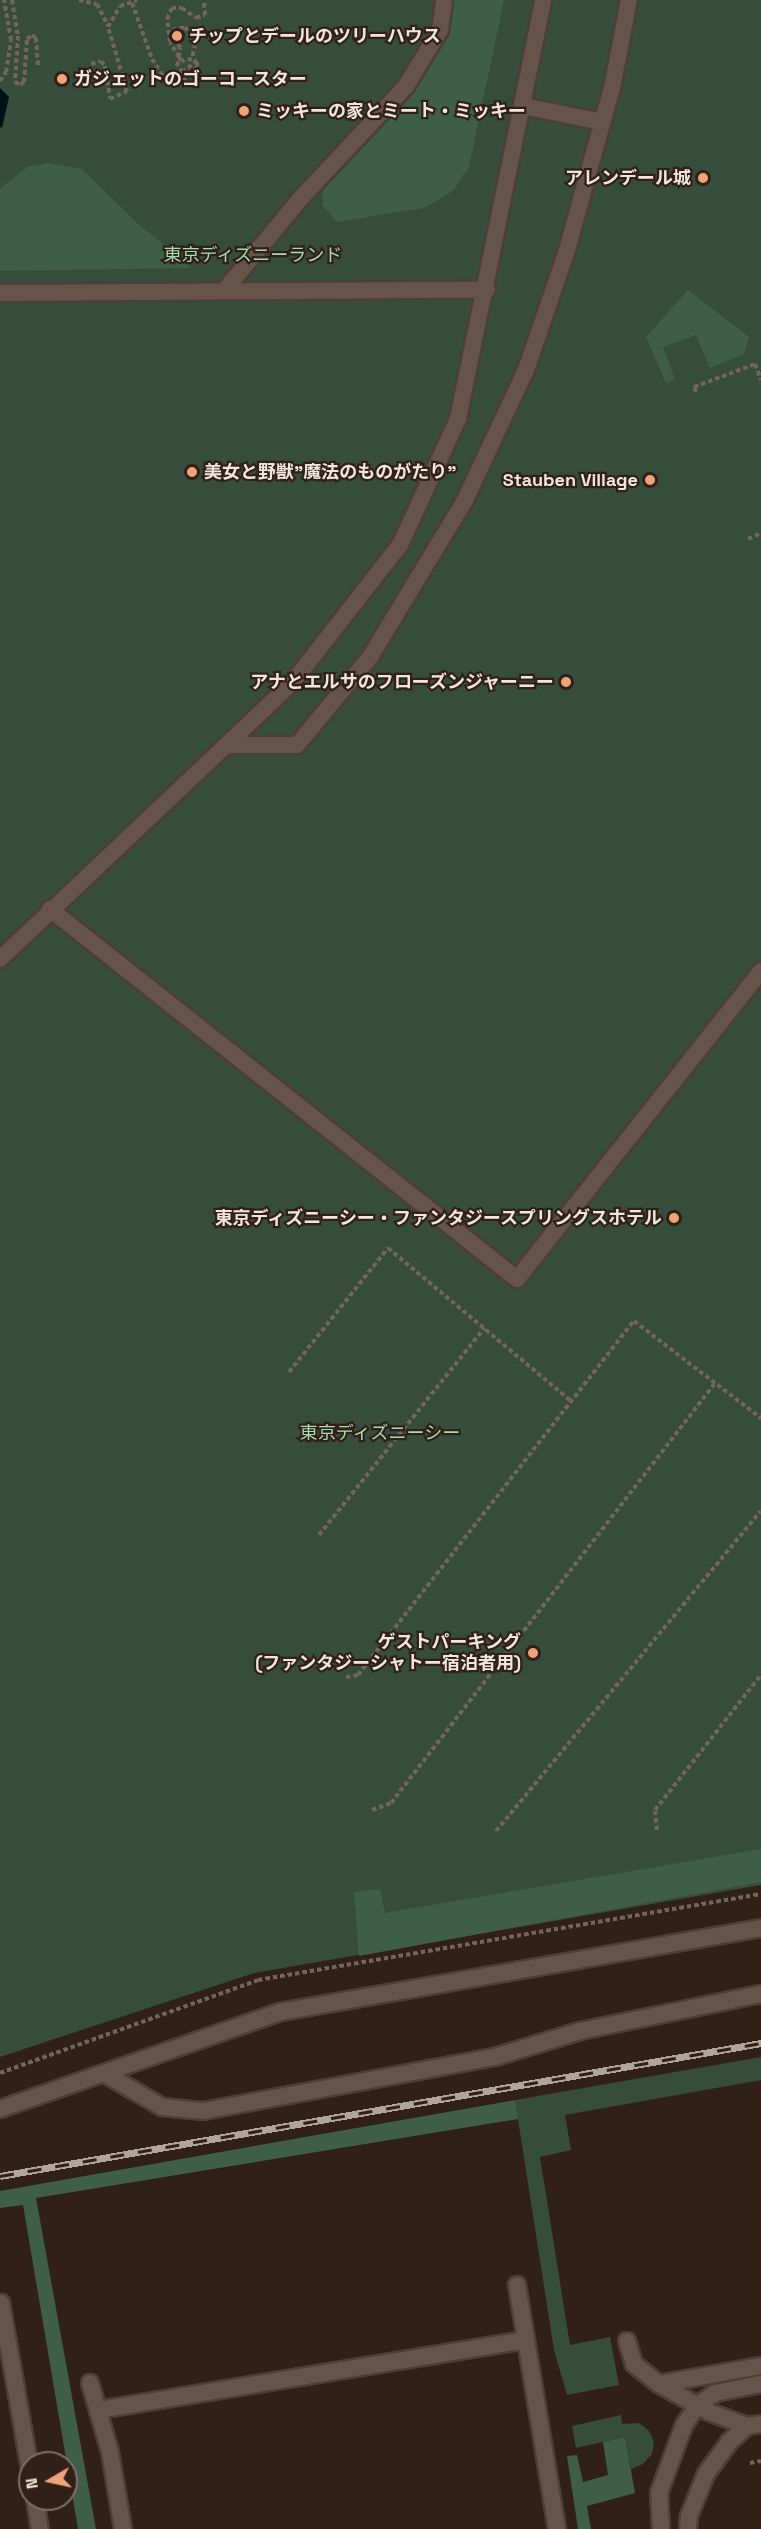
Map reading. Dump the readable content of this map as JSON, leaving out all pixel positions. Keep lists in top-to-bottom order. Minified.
{"parks":["東京ディズニーランド","東京ディズニーシー"],"places":["チップとデールのツリーハウス","ガジェットのゴーコースター","ミッキーの家とミート・ミッキー","アレンデール城","美女と野獣”魔法のものがたり”","Stauben Village","アナとエルサのフローズンジャーニー","東京ディズニーシー・ファンタジースプリングスホテル","ゲストパーキング (ファンタジーシャトー宿泊者用)"],"north":"left"}
